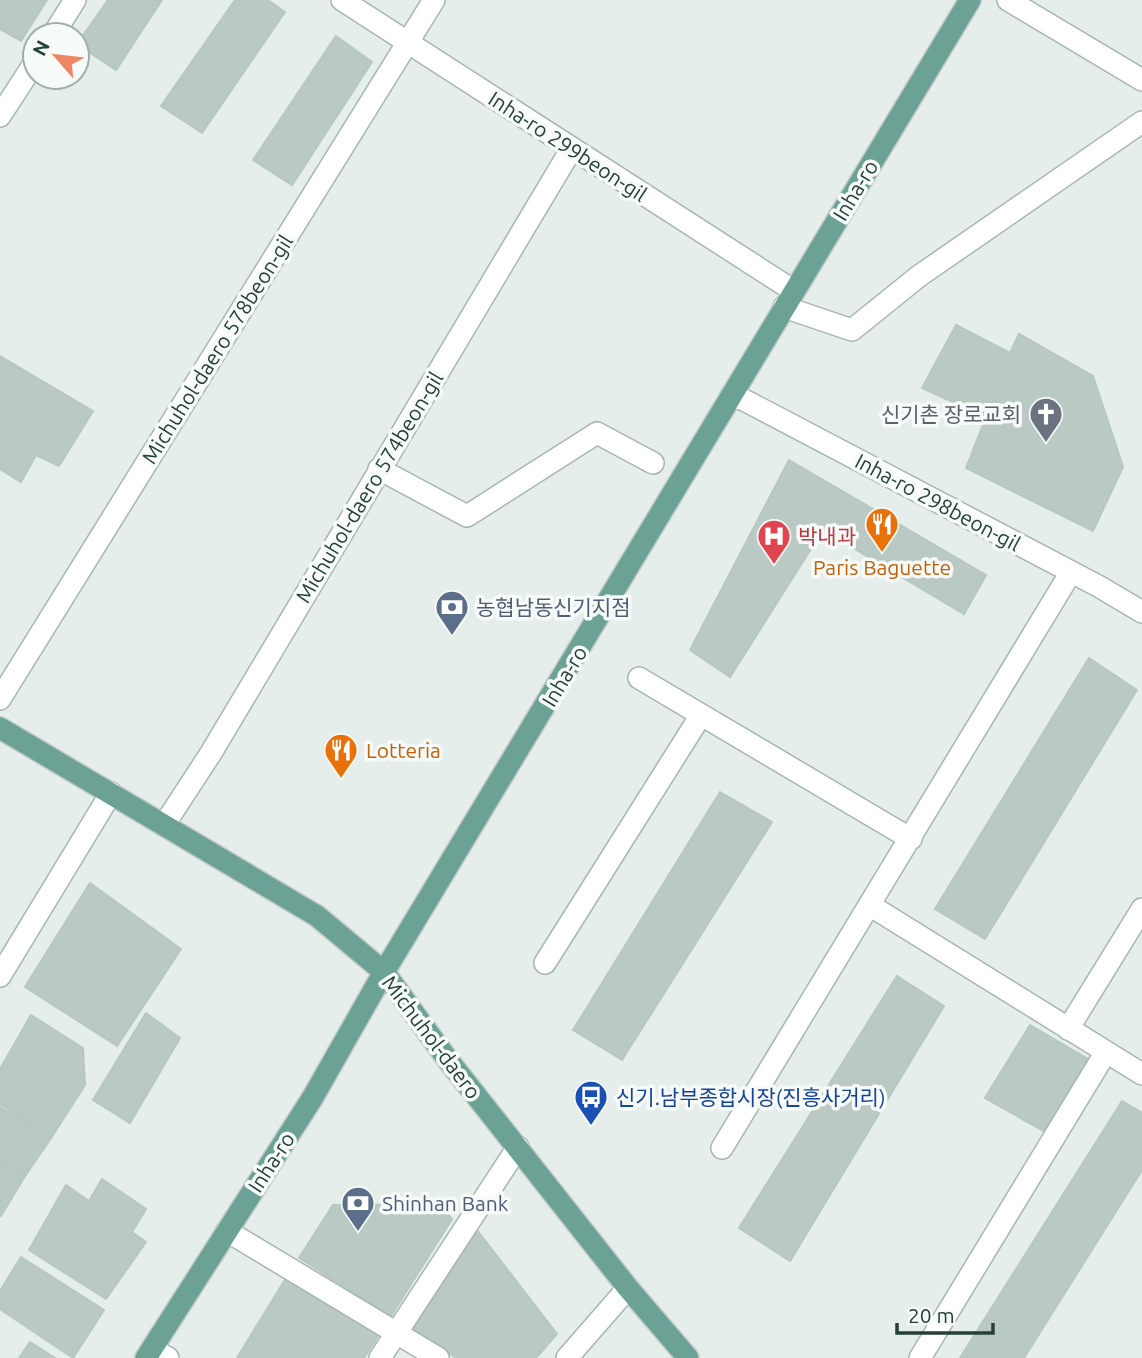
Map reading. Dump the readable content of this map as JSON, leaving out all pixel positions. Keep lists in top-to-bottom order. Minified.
{"streets":{"main road":["Inha-ro","Michuhol-daero"],"street":["Inha-ro 299beon-gil","Michuhol-daero 578beon-gil","Michuhol-daero 574beon-gil","Inha-ro 298beon-gil"]},"crossings":[["Inha-ro 299beon-gil","Inha-ro"],["Inha-ro 299beon-gil","Michuhol-daero 578beon-gil"],["Inha-ro 299beon-gil","Michuhol-daero 574beon-gil"],["Inha-ro","Inha-ro 298beon-gil"],["Inha-ro","Michuhol-daero"],["Michuhol-daero 574beon-gil","Michuhol-daero"]],"places":{"church":["신기촌 장로교회"],"restaurant":["Paris Baguette","Lotteria"],"hospital":["박내과"],"bank":["농협남동신기지점","Shinhan Bank"],"bus stop":["신기.남부종합시장(진흥사거리)"]},"scale_bar":"20 m","north":"top left"}
